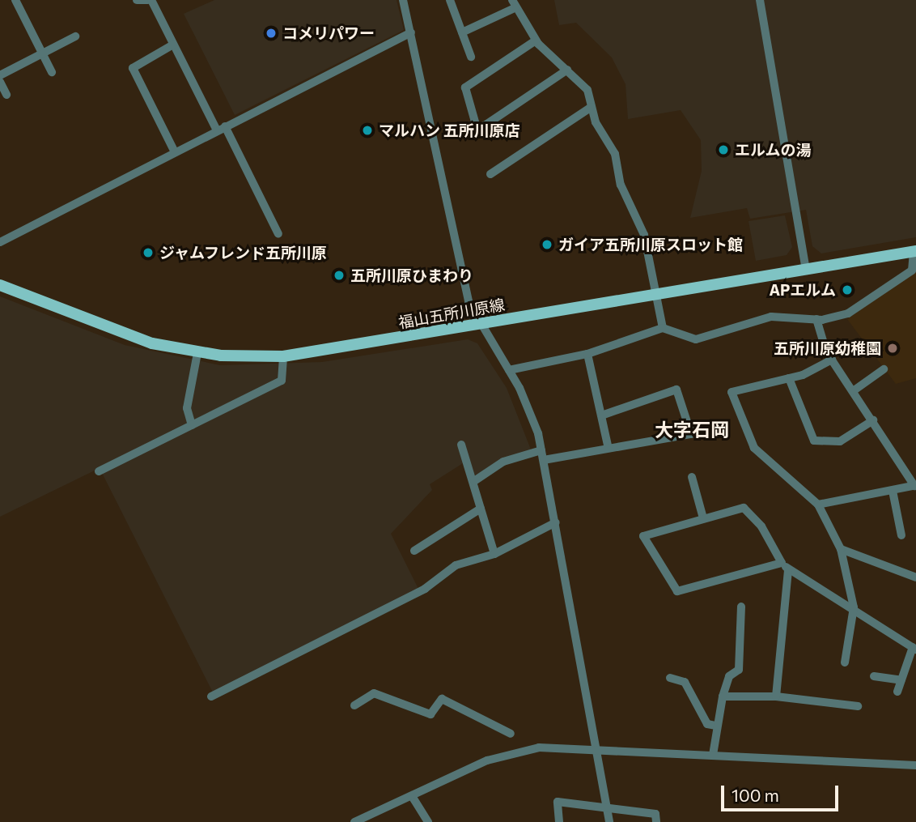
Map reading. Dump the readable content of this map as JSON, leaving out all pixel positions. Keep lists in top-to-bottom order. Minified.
{"streets":{"main road":["福山五所川原線"]},"districts":["大字石岡"],"places":["コメリパワー","マルハン 五所川原店","エルムの湯","ガイア五所川原スロット館","ジャムフレンド五所川原","五所川原ひまわり","APエルム","五所川原幼稚園"],"scale_bar":"100 m"}
